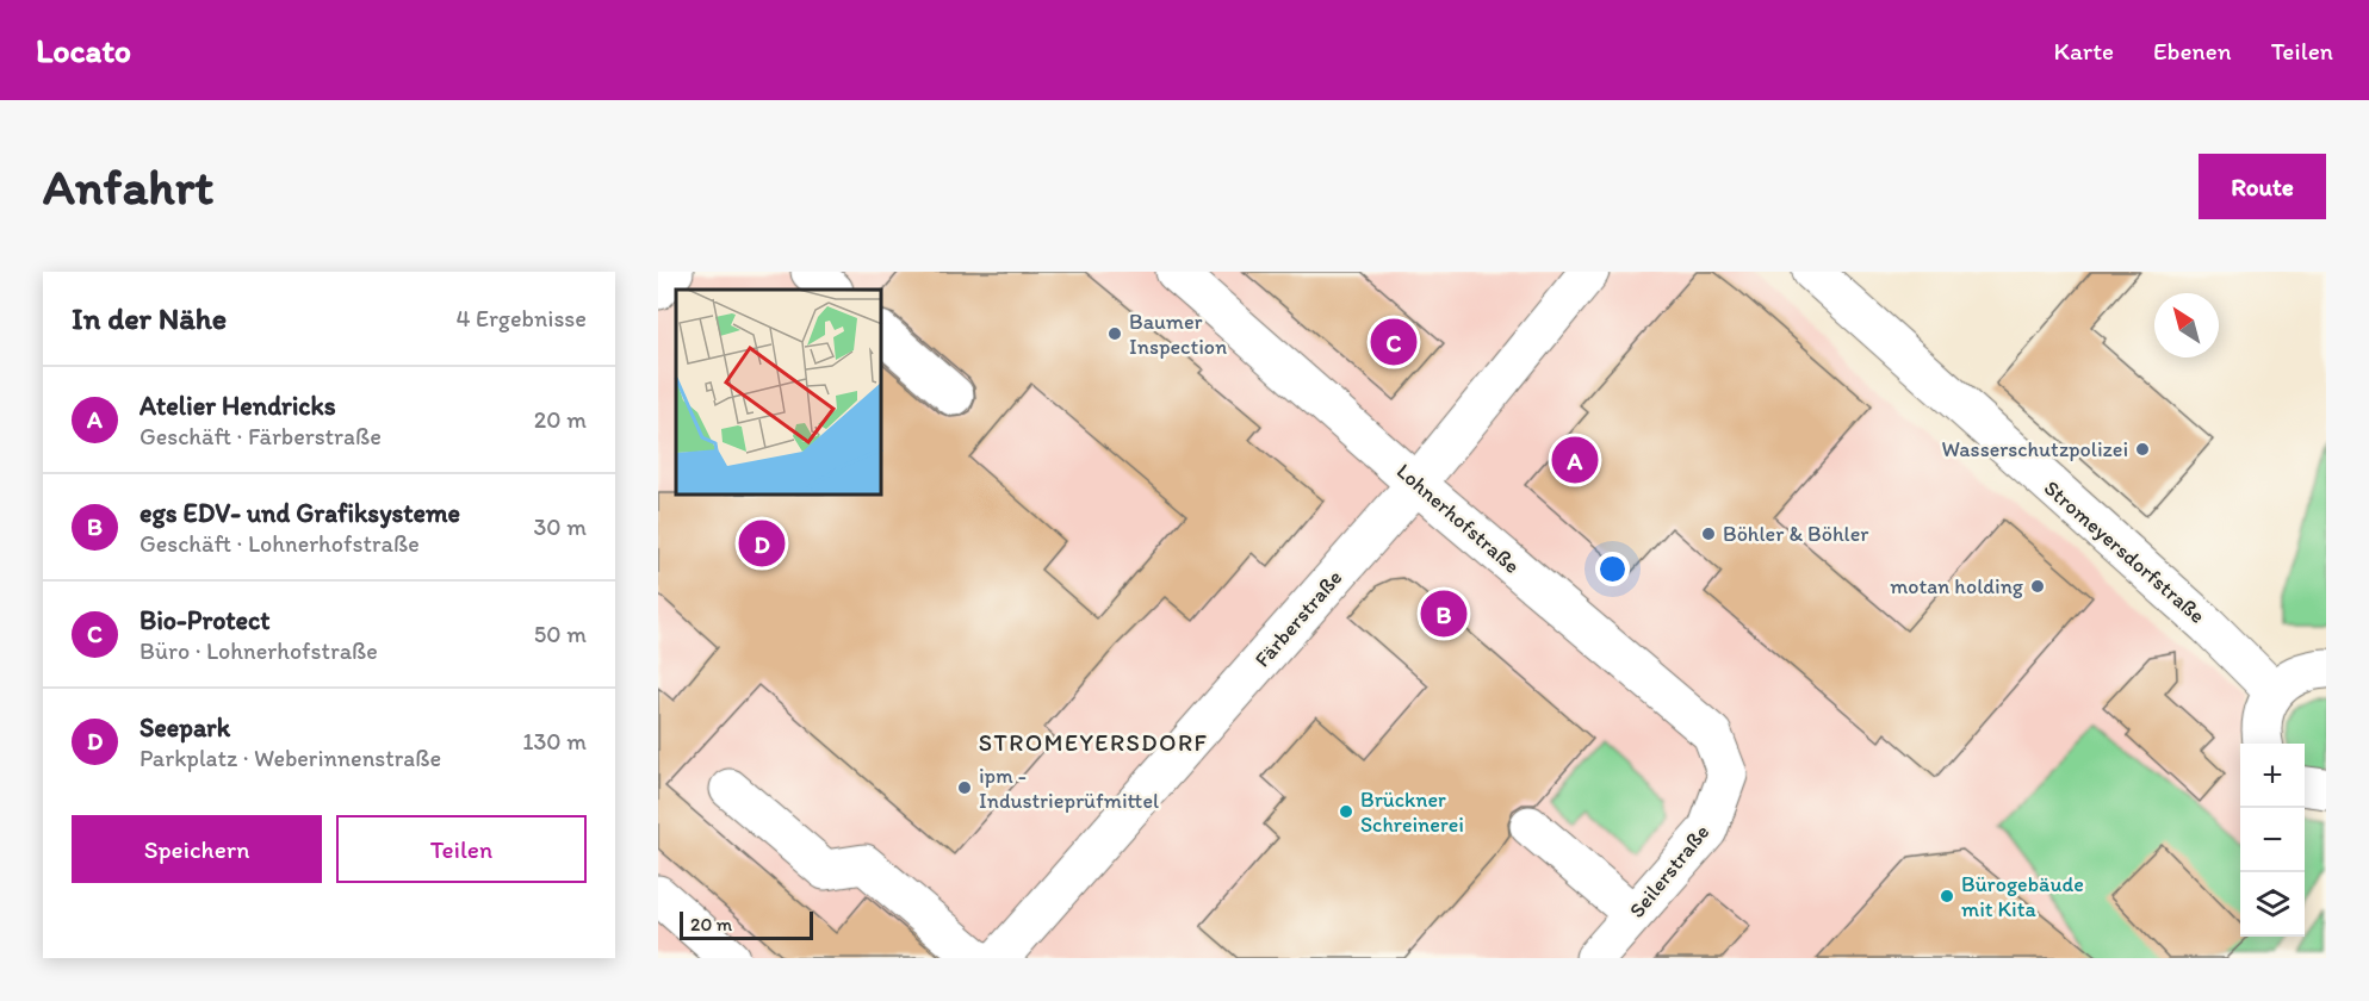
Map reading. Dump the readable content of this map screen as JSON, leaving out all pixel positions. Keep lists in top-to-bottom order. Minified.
{"streets":{"street":["Lohnerhofstraße","Stromeyersdorfstraße","Färberstraße","Seilerstraße"]},"crossings":[["Lohnerhofstraße","Färberstraße"],["Lohnerhofstraße","Seilerstraße"]],"districts":["STROMEYERSDORF"],"places":["Baumer Inspection","Wasserschutzpolizei","Böhler & Böhler","motan holding","ipm - Industrieprüfmittel","Brückner Schreinerei","Bürogebäude mit Kita"],"scale_bar":"20 m","north":"top left","page":{"header":"Locato","nav":["Karte","Ebenen","Teilen"],"buttons":["Route",["Speichern","Teilen"]],"title":"Anfahrt","heading":["In der Nähe","4 Ergebnisse"],"pins":["C","A","D","B"],"list":[{"mark":"A","name":"Atelier Hendricks","note":"Geschäft · Färberstraße","value":"20 m"},{"mark":"B","name":"egs EDV- und Grafiksysteme","note":"Geschäft · Lohnerhofstraße","value":"30 m"},{"mark":"C","name":"Bio-Protect","note":"Büro · Lohnerhofstraße","value":"50 m"},{"mark":"D","name":"Seepark","note":"Parkplatz · Weberinnenstraße","value":"130 m"}],"map_buttons":["+","−"],"scale":"20 m"}}
